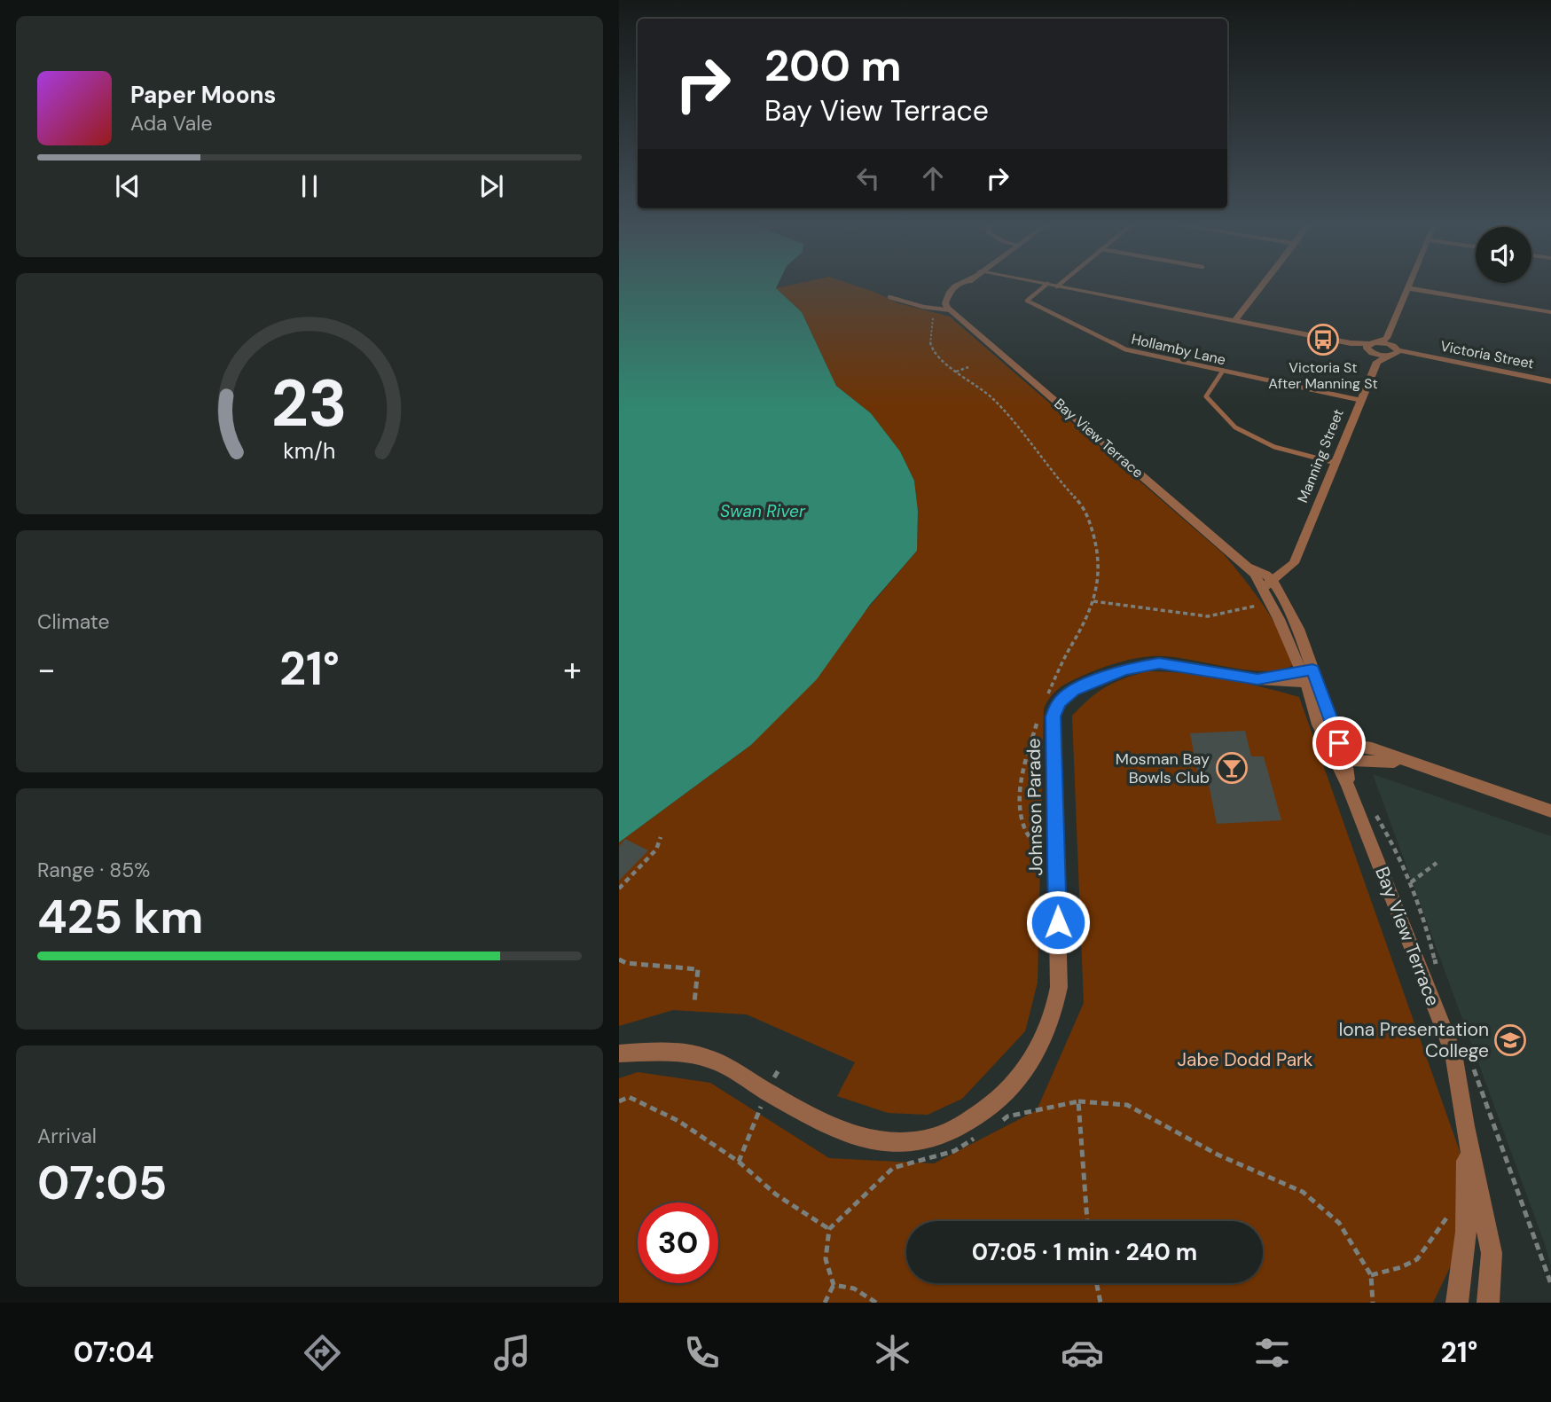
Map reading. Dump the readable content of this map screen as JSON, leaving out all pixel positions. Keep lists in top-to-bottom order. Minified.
{"streets":{"street":["Victoria Street","Bay View Terrace","Manning Street","Johnson Parade"],"lane":["Hollamby Lane"]},"crossings":[["Hollamby Lane","Manning Street"],["Victoria Street","Manning Street"],["Bay View Terrace","Manning Street"],["Bay View Terrace","Johnson Parade"]],"water":["Swan River"],"parks":["Jabe Dodd Park"],"places":{"bus stop":["Victoria St After Manning St"],"bar":["Mosman Bay Bowls Club"],"school or university":["Iona Presentation College"]},"page":{"turn":["200 m","Bay View Terrace"],"song":["Paper Moons","Ada Vale"],"tile":["Climate",["Range · 85%","425 km"],["Arrival","07:05"]],"heat":["−","21°","+"],"limit":"30","trip":"07:05 · 1 min · 240 m","tabs":["07:04","21°"],"gauge":["23","km/h"]}}
